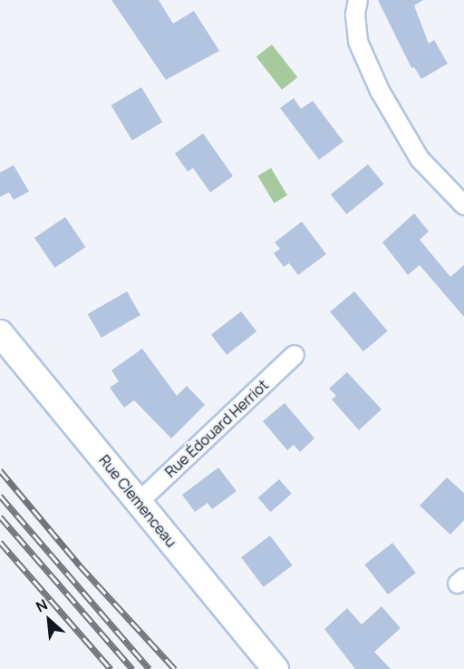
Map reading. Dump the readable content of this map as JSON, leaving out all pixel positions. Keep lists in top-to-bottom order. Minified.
{"streets":{"street":["Rue Édouard Herriot","Rue Clemenceau"]},"crossings":[["Rue Édouard Herriot","Rue Clemenceau"]],"north":"top left"}
